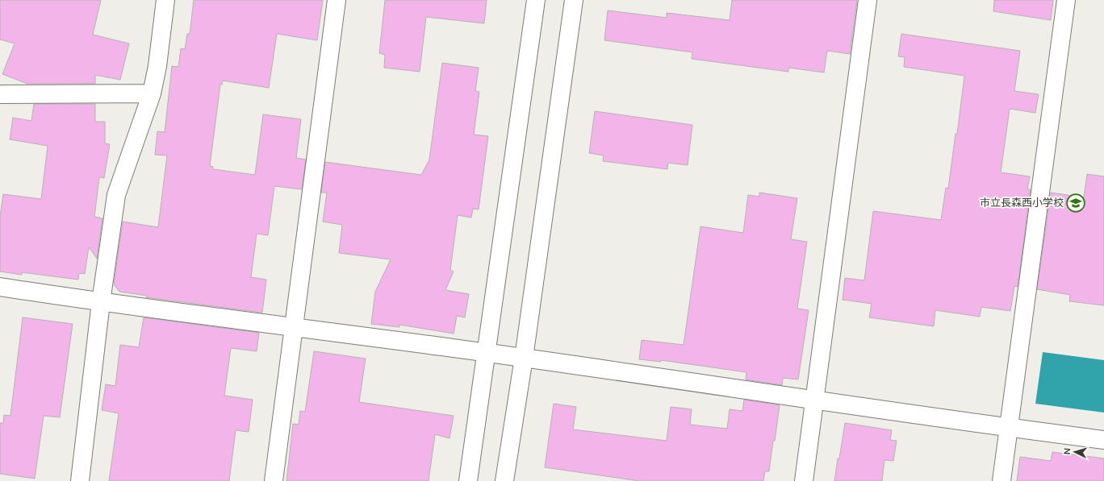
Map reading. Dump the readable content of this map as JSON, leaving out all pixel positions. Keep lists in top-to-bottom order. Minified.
{"places":{"school or university":["市立長森西小学校"]},"north":"left"}
